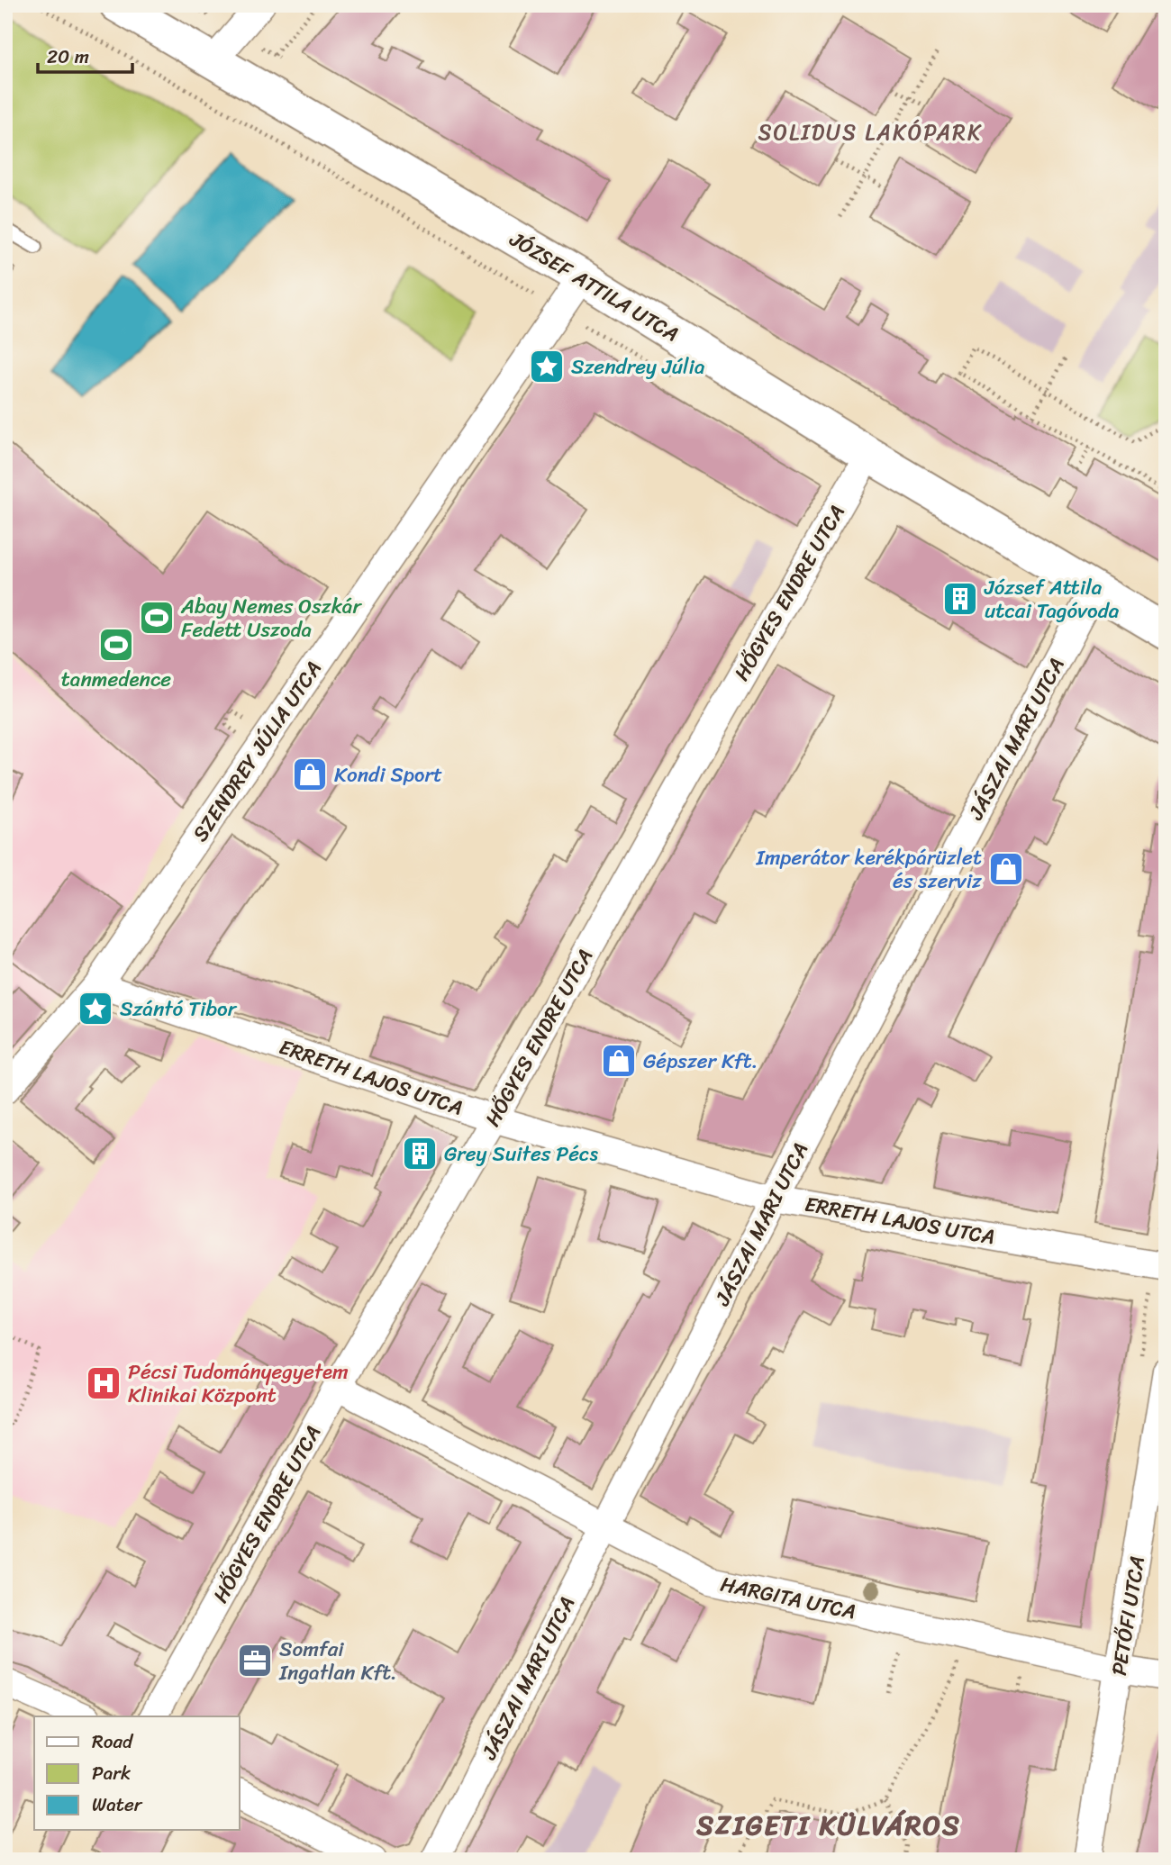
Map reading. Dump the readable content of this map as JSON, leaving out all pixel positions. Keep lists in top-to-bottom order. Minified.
{"streets":{"main road":["JÓZSEF ATTILA UTCA"],"street":["HŐGYES ENDRE UTCA","JÁSZAI MARI UTCA","SZENDREY JÚLIA UTCA","ERRETH LAJOS UTCA","HARGITA UTCA","PETŐFI UTCA"]},"crossings":[["JÓZSEF ATTILA UTCA","HŐGYES ENDRE UTCA"],["JÓZSEF ATTILA UTCA","JÁSZAI MARI UTCA"],["JÓZSEF ATTILA UTCA","SZENDREY JÚLIA UTCA"],["HŐGYES ENDRE UTCA","ERRETH LAJOS UTCA"],["HŐGYES ENDRE UTCA","HARGITA UTCA"],["JÁSZAI MARI UTCA","ERRETH LAJOS UTCA"],["JÁSZAI MARI UTCA","HARGITA UTCA"],["SZENDREY JÚLIA UTCA","ERRETH LAJOS UTCA"],["HARGITA UTCA","PETŐFI UTCA"]],"districts":["SOLIDUS LAKÓPARK","SZIGETI KÜLVÁROS"],"places":{"place":["Szendrey Júlia","Szántó Tibor"],"building":["József Attila utcai Tagóvoda","Grey Suites Pécs"],"sports":["Abay Nemes Oszkár Fedett Uszoda","tanmedence"],"shop":["Kondi Sport","Imperátor kerékpárüzlet és szerviz","Gépszer Kft."],"hospital":["Pécsi Tudományegyetem Klinikai Központ"],"office":["Somfai Ingatlan Kft."]},"legend":["Road","Park","Water"],"scale_bar":"20 m"}
